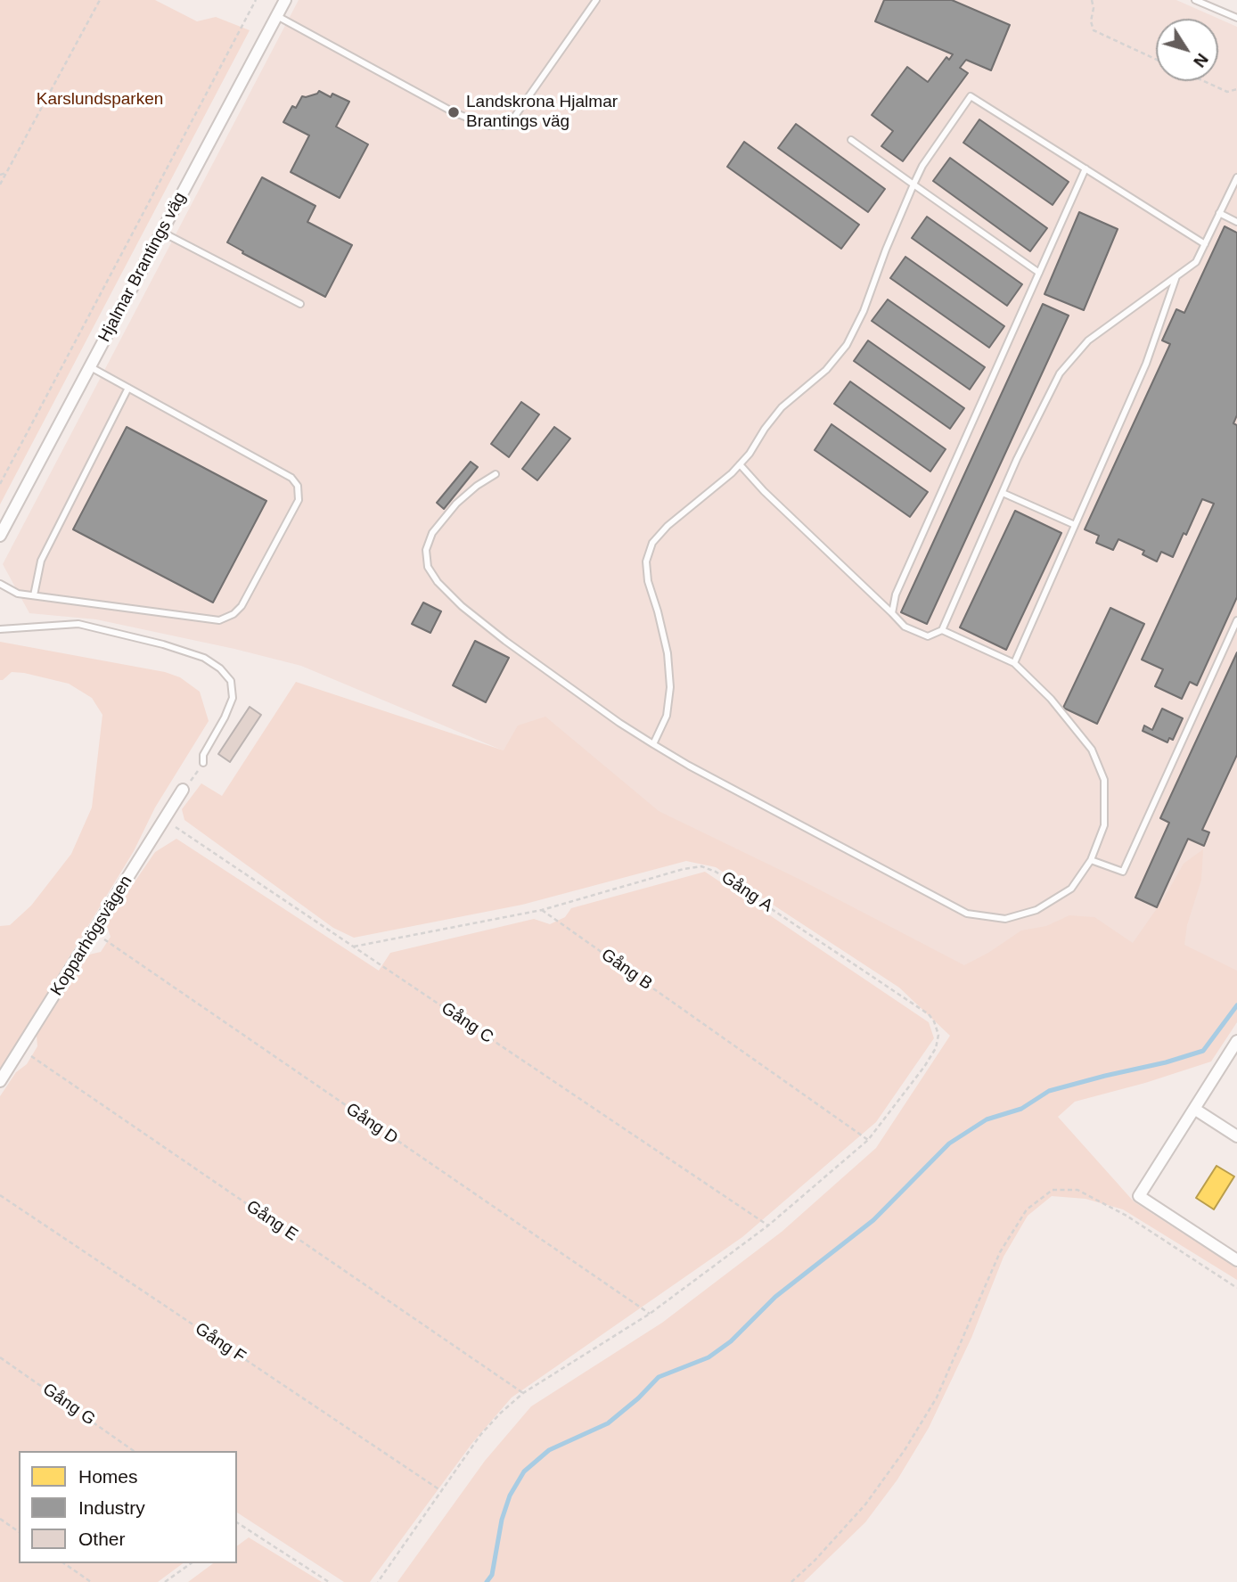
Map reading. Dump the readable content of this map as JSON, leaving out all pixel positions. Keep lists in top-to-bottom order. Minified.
{"streets":{"street":["Hjalmar Brantings väg","Kopparhögsvägen"],"path":["Gång A","Gång B","Gång C","Gång D","Gång E","Gång F","Gång G"]},"crossings":[["Gång A","Gång B"],["Kopparhögsvägen","Gång C"],["Kopparhögsvägen","Gång D"],["Kopparhögsvägen","Gång E"]],"parks":["Karslundsparken"],"places":["Landskrona Hjalmar Brantings väg"],"legend":["Homes","Industry","Other"],"north":"bottom right"}
